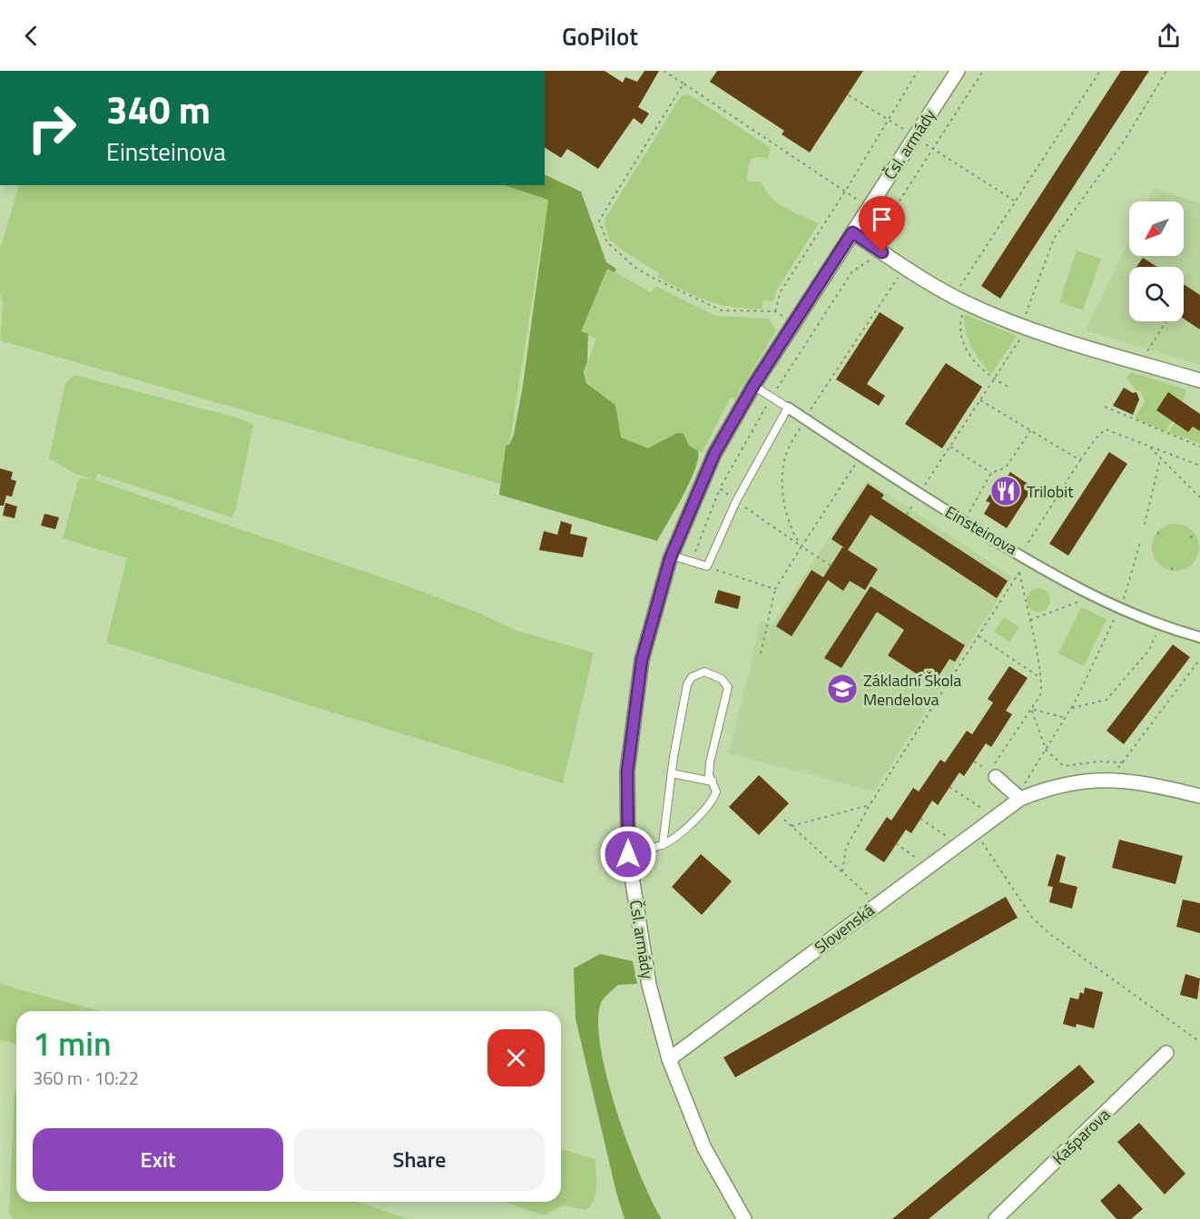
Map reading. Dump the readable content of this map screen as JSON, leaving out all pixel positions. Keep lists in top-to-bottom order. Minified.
{"streets":{"street":["Čsl. armády","Einsteinova","Slovenská","Kašparova"]},"crossings":[["Čsl. armády","Einsteinova"],["Čsl. armády","Slovenská"]],"places":{"restaurant":["Trilobit"],"school or university":["Základní Škola Mendelova"]},"north":"bottom left","page":{"header":"GoPilot","turn":["340 m","Einsteinova"],"heading":["1 min","360 m · 10:22"],"buttons":["Exit","Share"]}}
